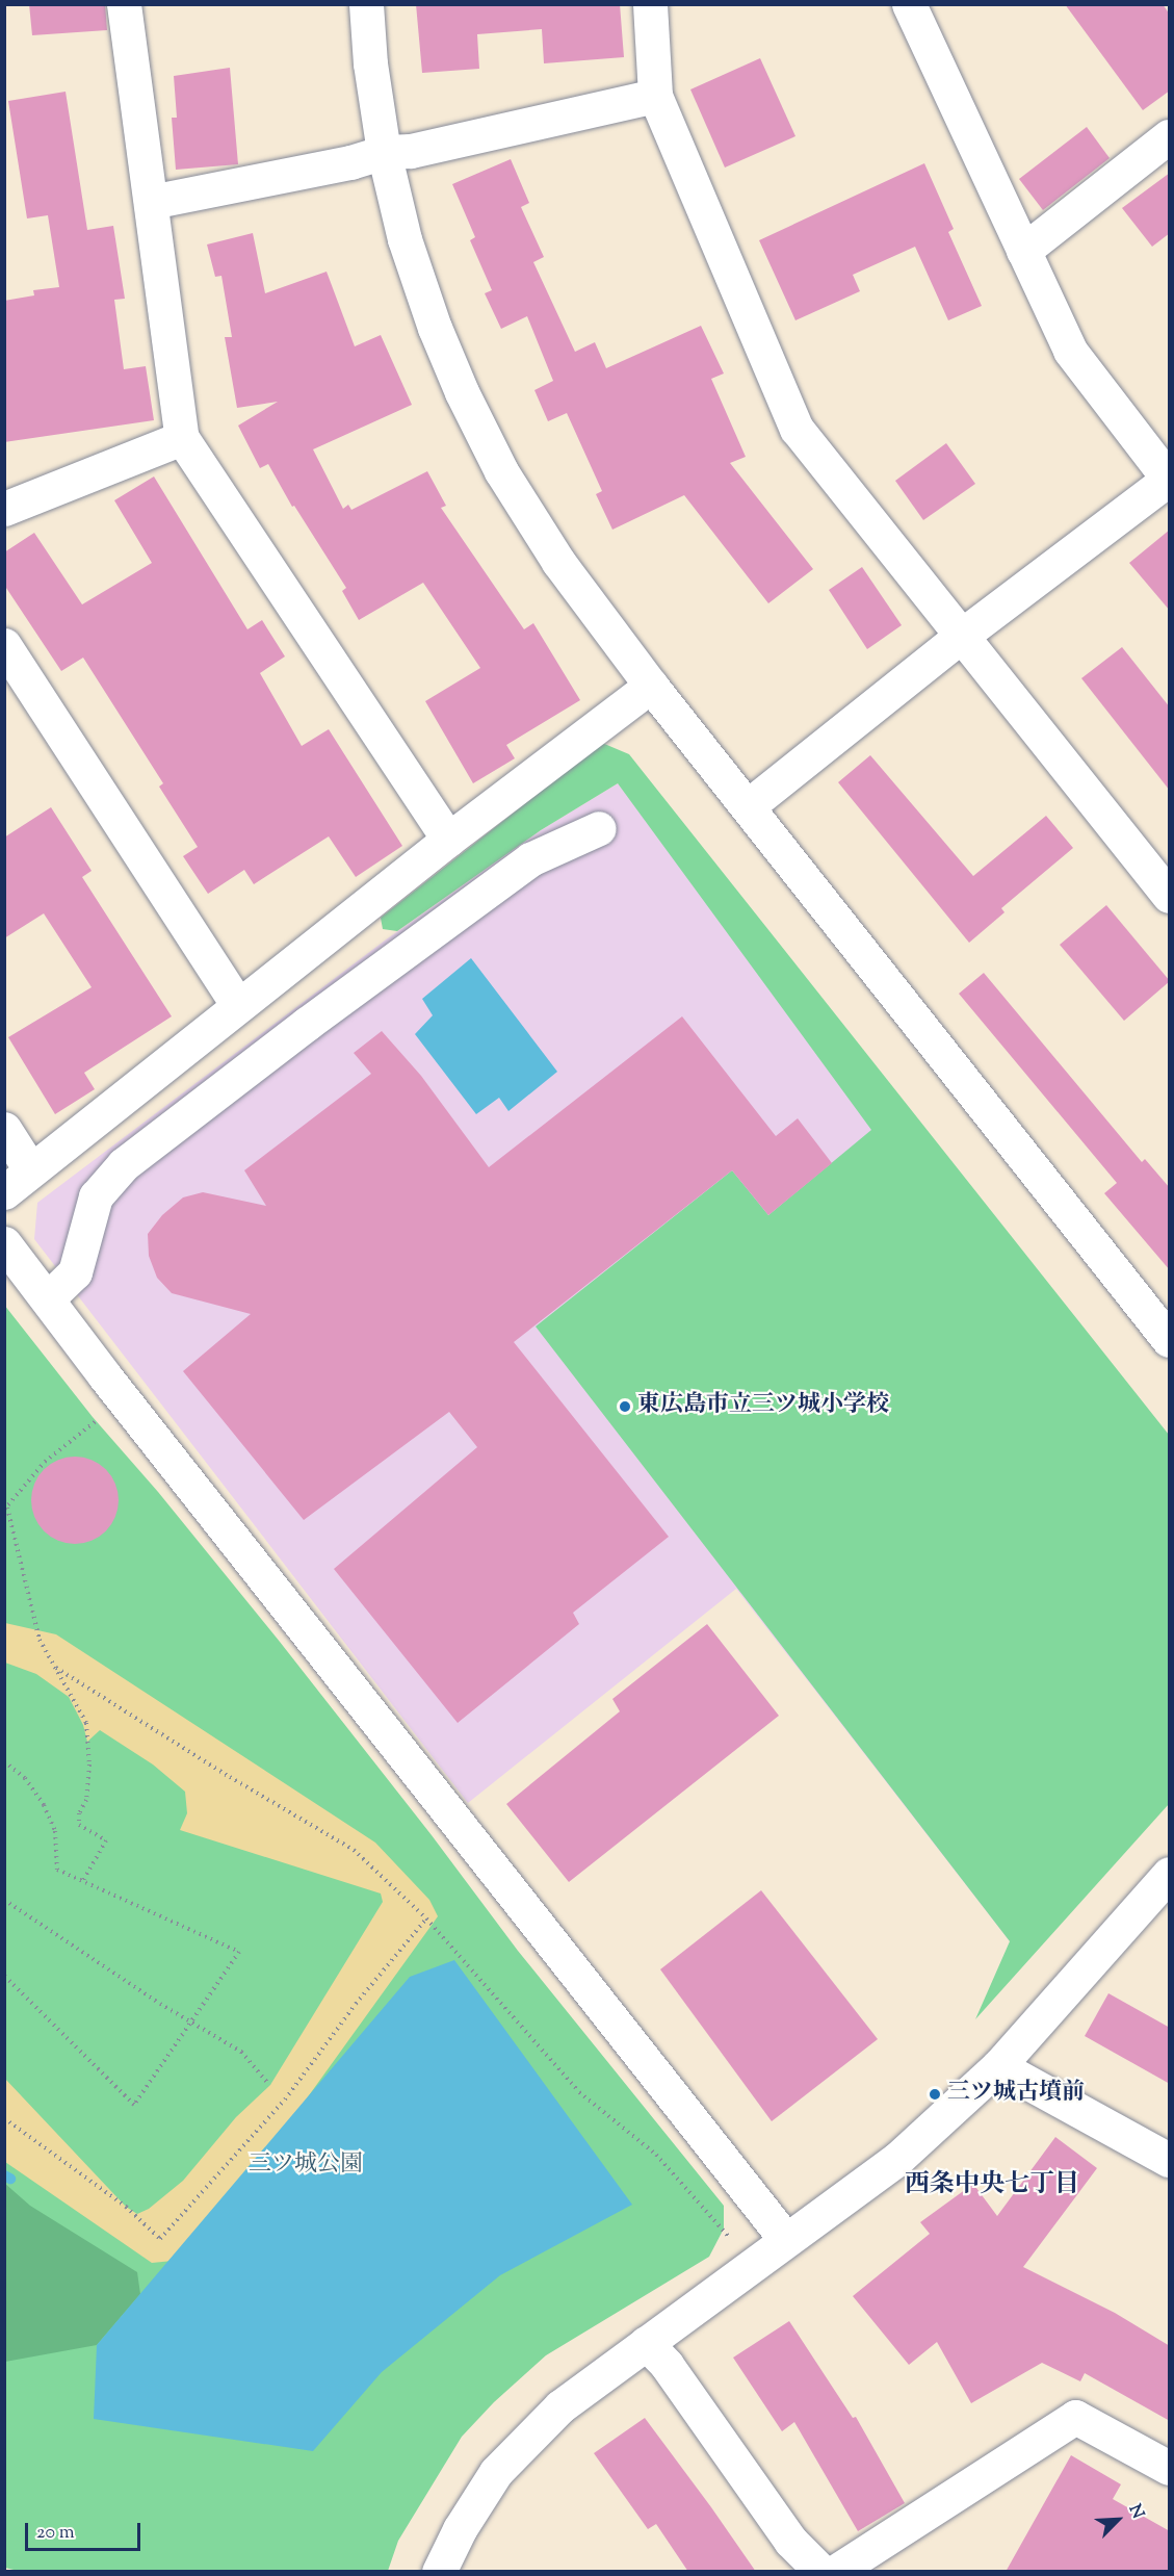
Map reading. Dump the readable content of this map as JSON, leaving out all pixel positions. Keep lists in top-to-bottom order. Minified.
{"districts":["西条中央七丁目"],"parks":["三ツ城公園"],"places":["東広島市立三ツ城小学校","三ツ城古墳前"],"scale_bar":"20 m","north":"top right"}
